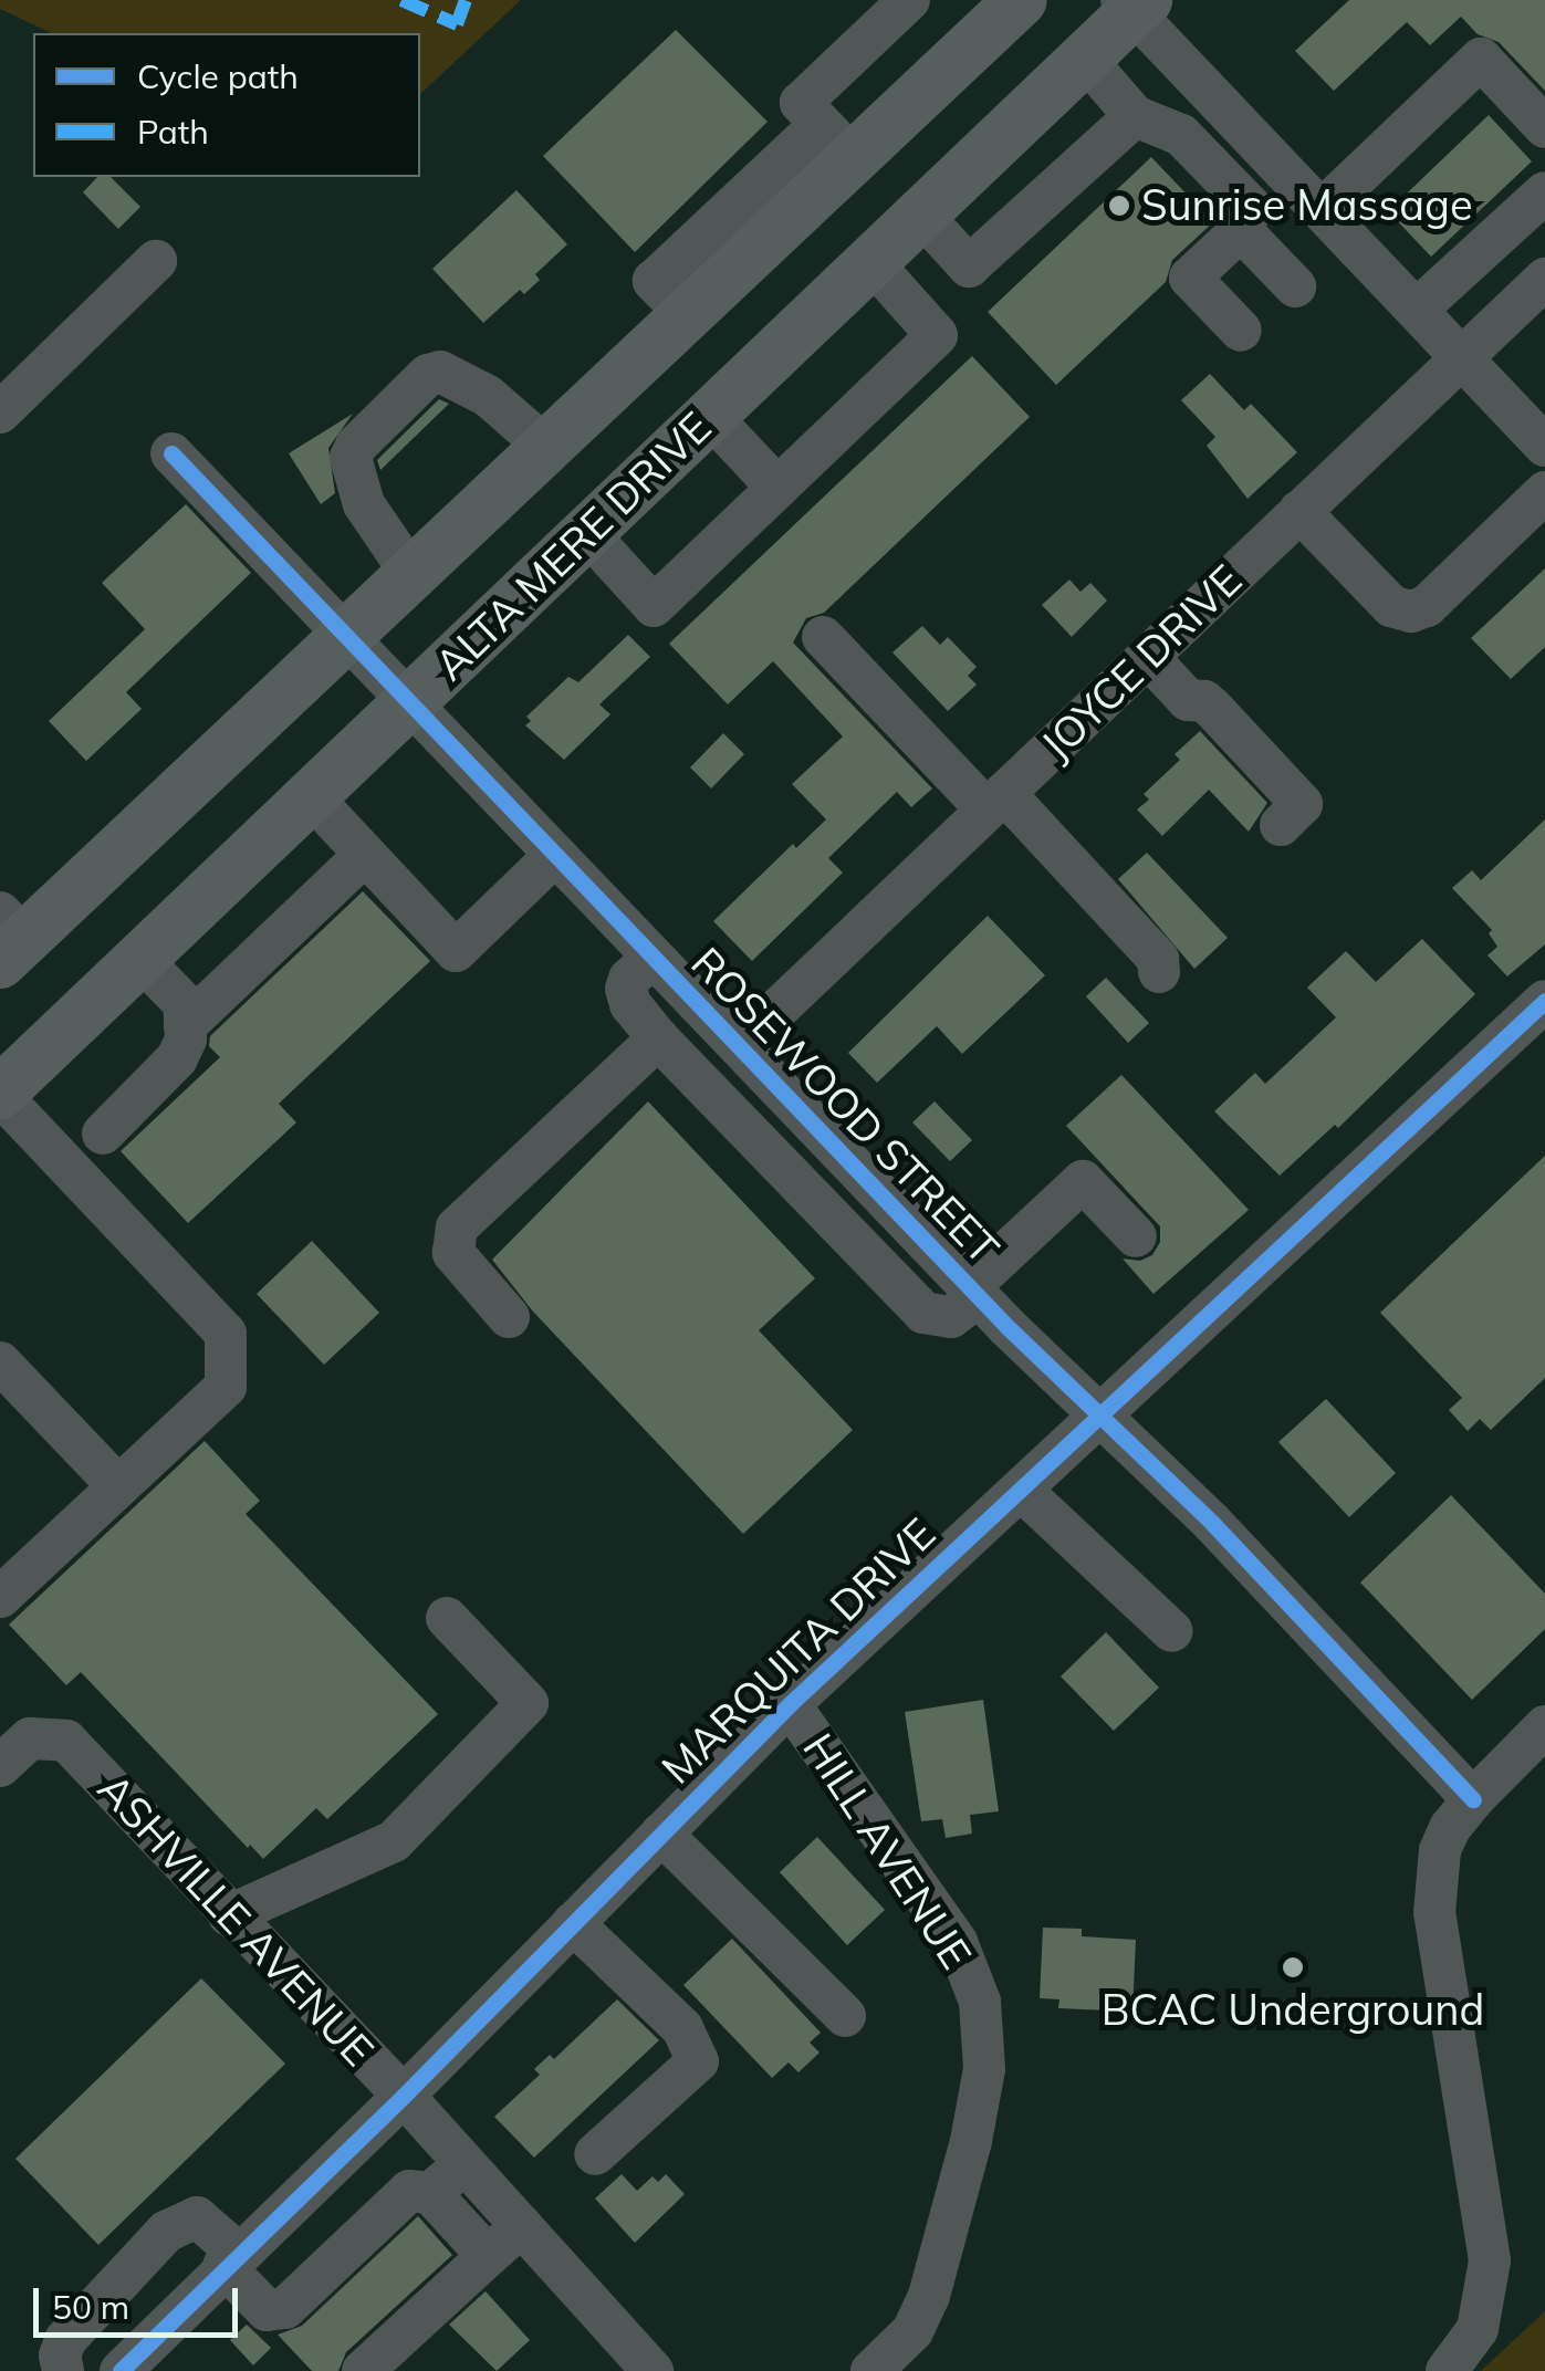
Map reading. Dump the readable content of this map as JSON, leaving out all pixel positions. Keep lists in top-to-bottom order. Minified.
{"streets":{"main road":["ALTA MERE DRIVE"],"street":["JOYCE DRIVE","ROSEWOOD STREET","MARQUITA DRIVE","HILL AVENUE","ASHVILLE AVENUE"]},"crossings":[["ALTA MERE DRIVE","ROSEWOOD STREET"],["JOYCE DRIVE","ROSEWOOD STREET"],["ROSEWOOD STREET","MARQUITA DRIVE"],["MARQUITA DRIVE","HILL AVENUE"],["MARQUITA DRIVE","ASHVILLE AVENUE"]],"places":["Sunrise Massage","BCAC Underground"],"legend":["Cycle path","Path"],"scale_bar":"50 m"}
